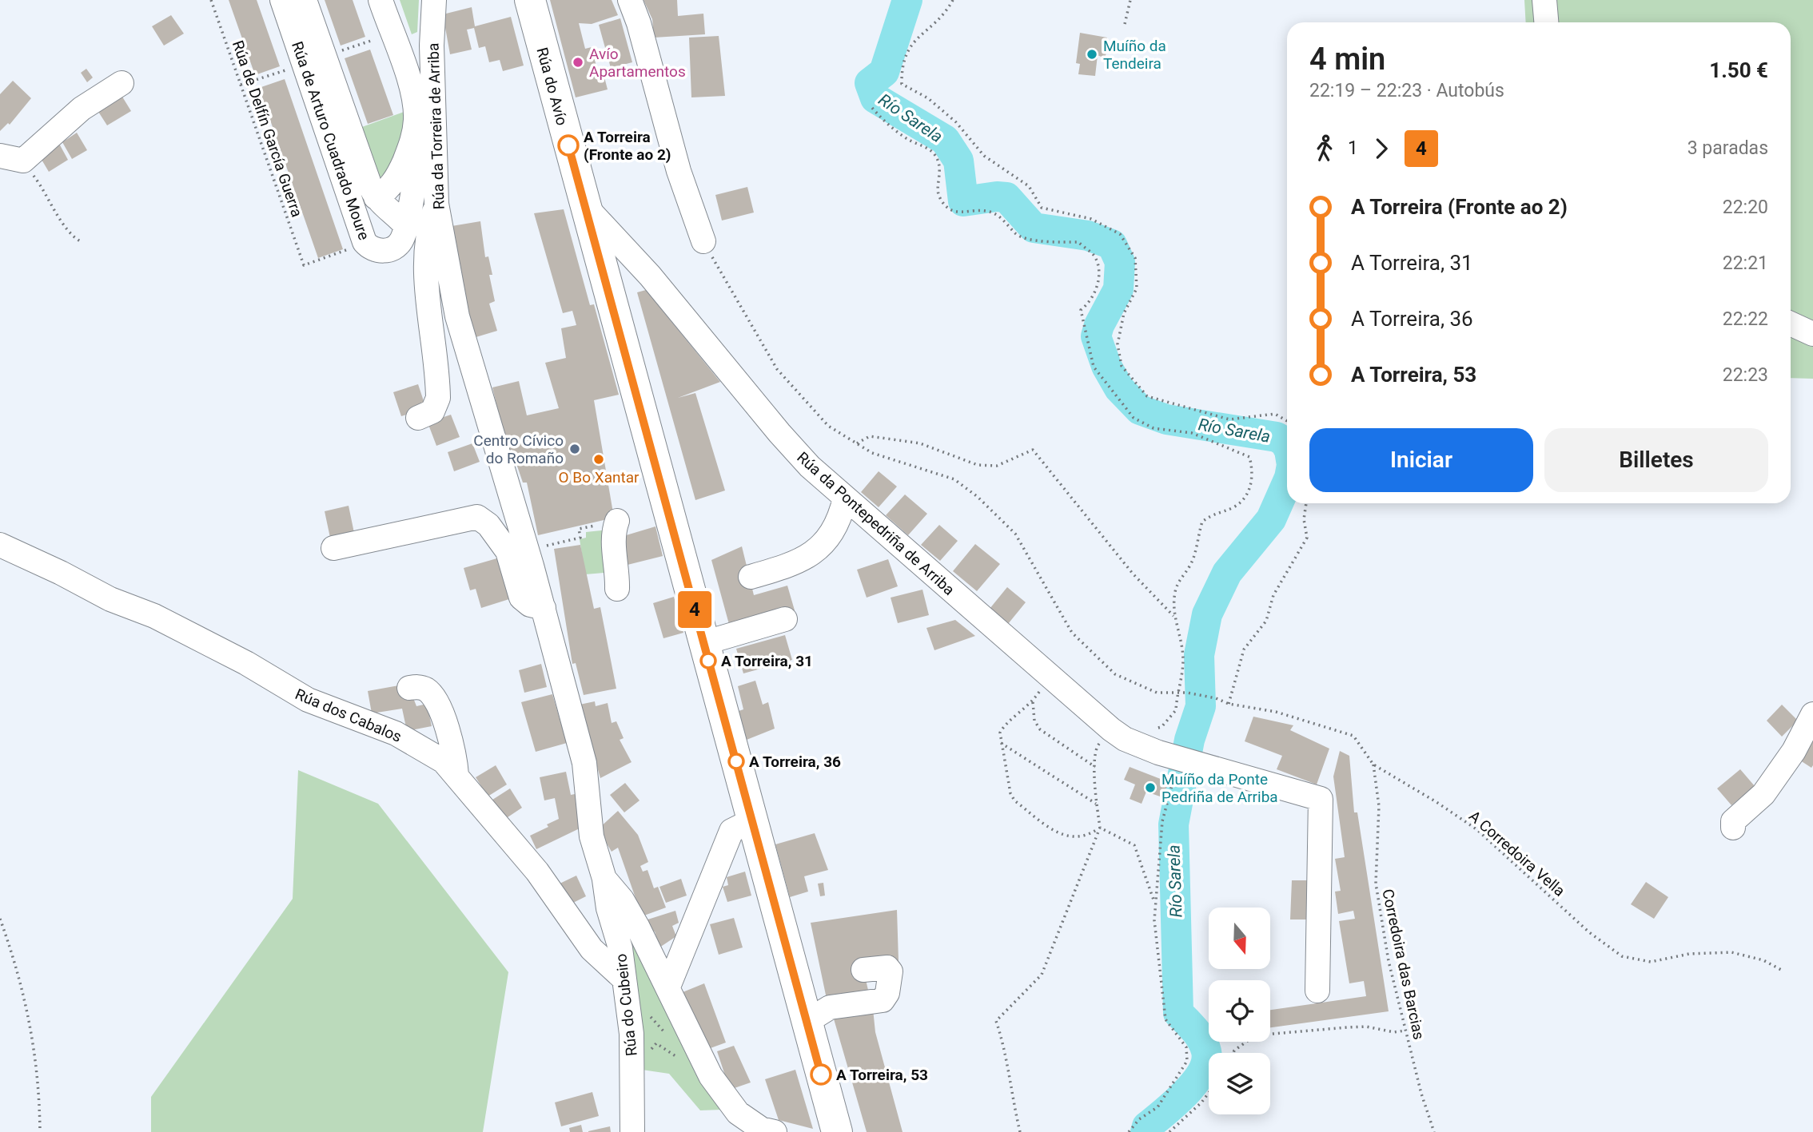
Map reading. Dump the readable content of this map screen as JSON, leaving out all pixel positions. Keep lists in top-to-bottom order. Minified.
{"streets":{"main road":["Rúa do Avío"],"street":["Rúa da Torreira de Arriba","Rúa de Arturo Cuadrado Moure","Rúa da Pontepedriña de Arriba","Rúa dos Cabalos","Rúa do Cubeiro"],"path":["Rúa de Delfín García Guerra","A Corredoira Vella","Corredoira das Barcias"]},"crossings":[["Rúa do Avío","Rúa da Pontepedriña de Arriba"],["Rúa da Torreira de Arriba","Rúa do Cubeiro"],["Rúa de Delfín García Guerra","Rúa de Arturo Cuadrado Moure"],["Rúa dos Cabalos","Rúa do Cubeiro"],["A Corredoira Vella","Corredoira das Barcias"]],"water":["Río Sarela"],"places":["Muíño da Tendeira","Avío Apartamentos","A Torreira (Fronte ao 2)","Centro Cívico do Romaño","O Bo Xantar","A Torreira, 31","A Torreira, 36","Muíño da Ponte Pedriña de Arriba","A Torreira, 53"],"lines":["bus line 4"],"north":"bottom","page":{"on_map":"4","heading":["4 min","22:19 – 22:23 · Autobús","1.50 €"],"legs":["1","4","3 paradas"],"list":[{"name":"A Torreira (Fronte ao 2)","value":"22:20"},{"name":"A Torreira, 31","value":"22:21"},{"name":"A Torreira, 36","value":"22:22"},{"name":"A Torreira, 53","value":"22:23"}],"buttons":["Iniciar","Billetes"]}}
